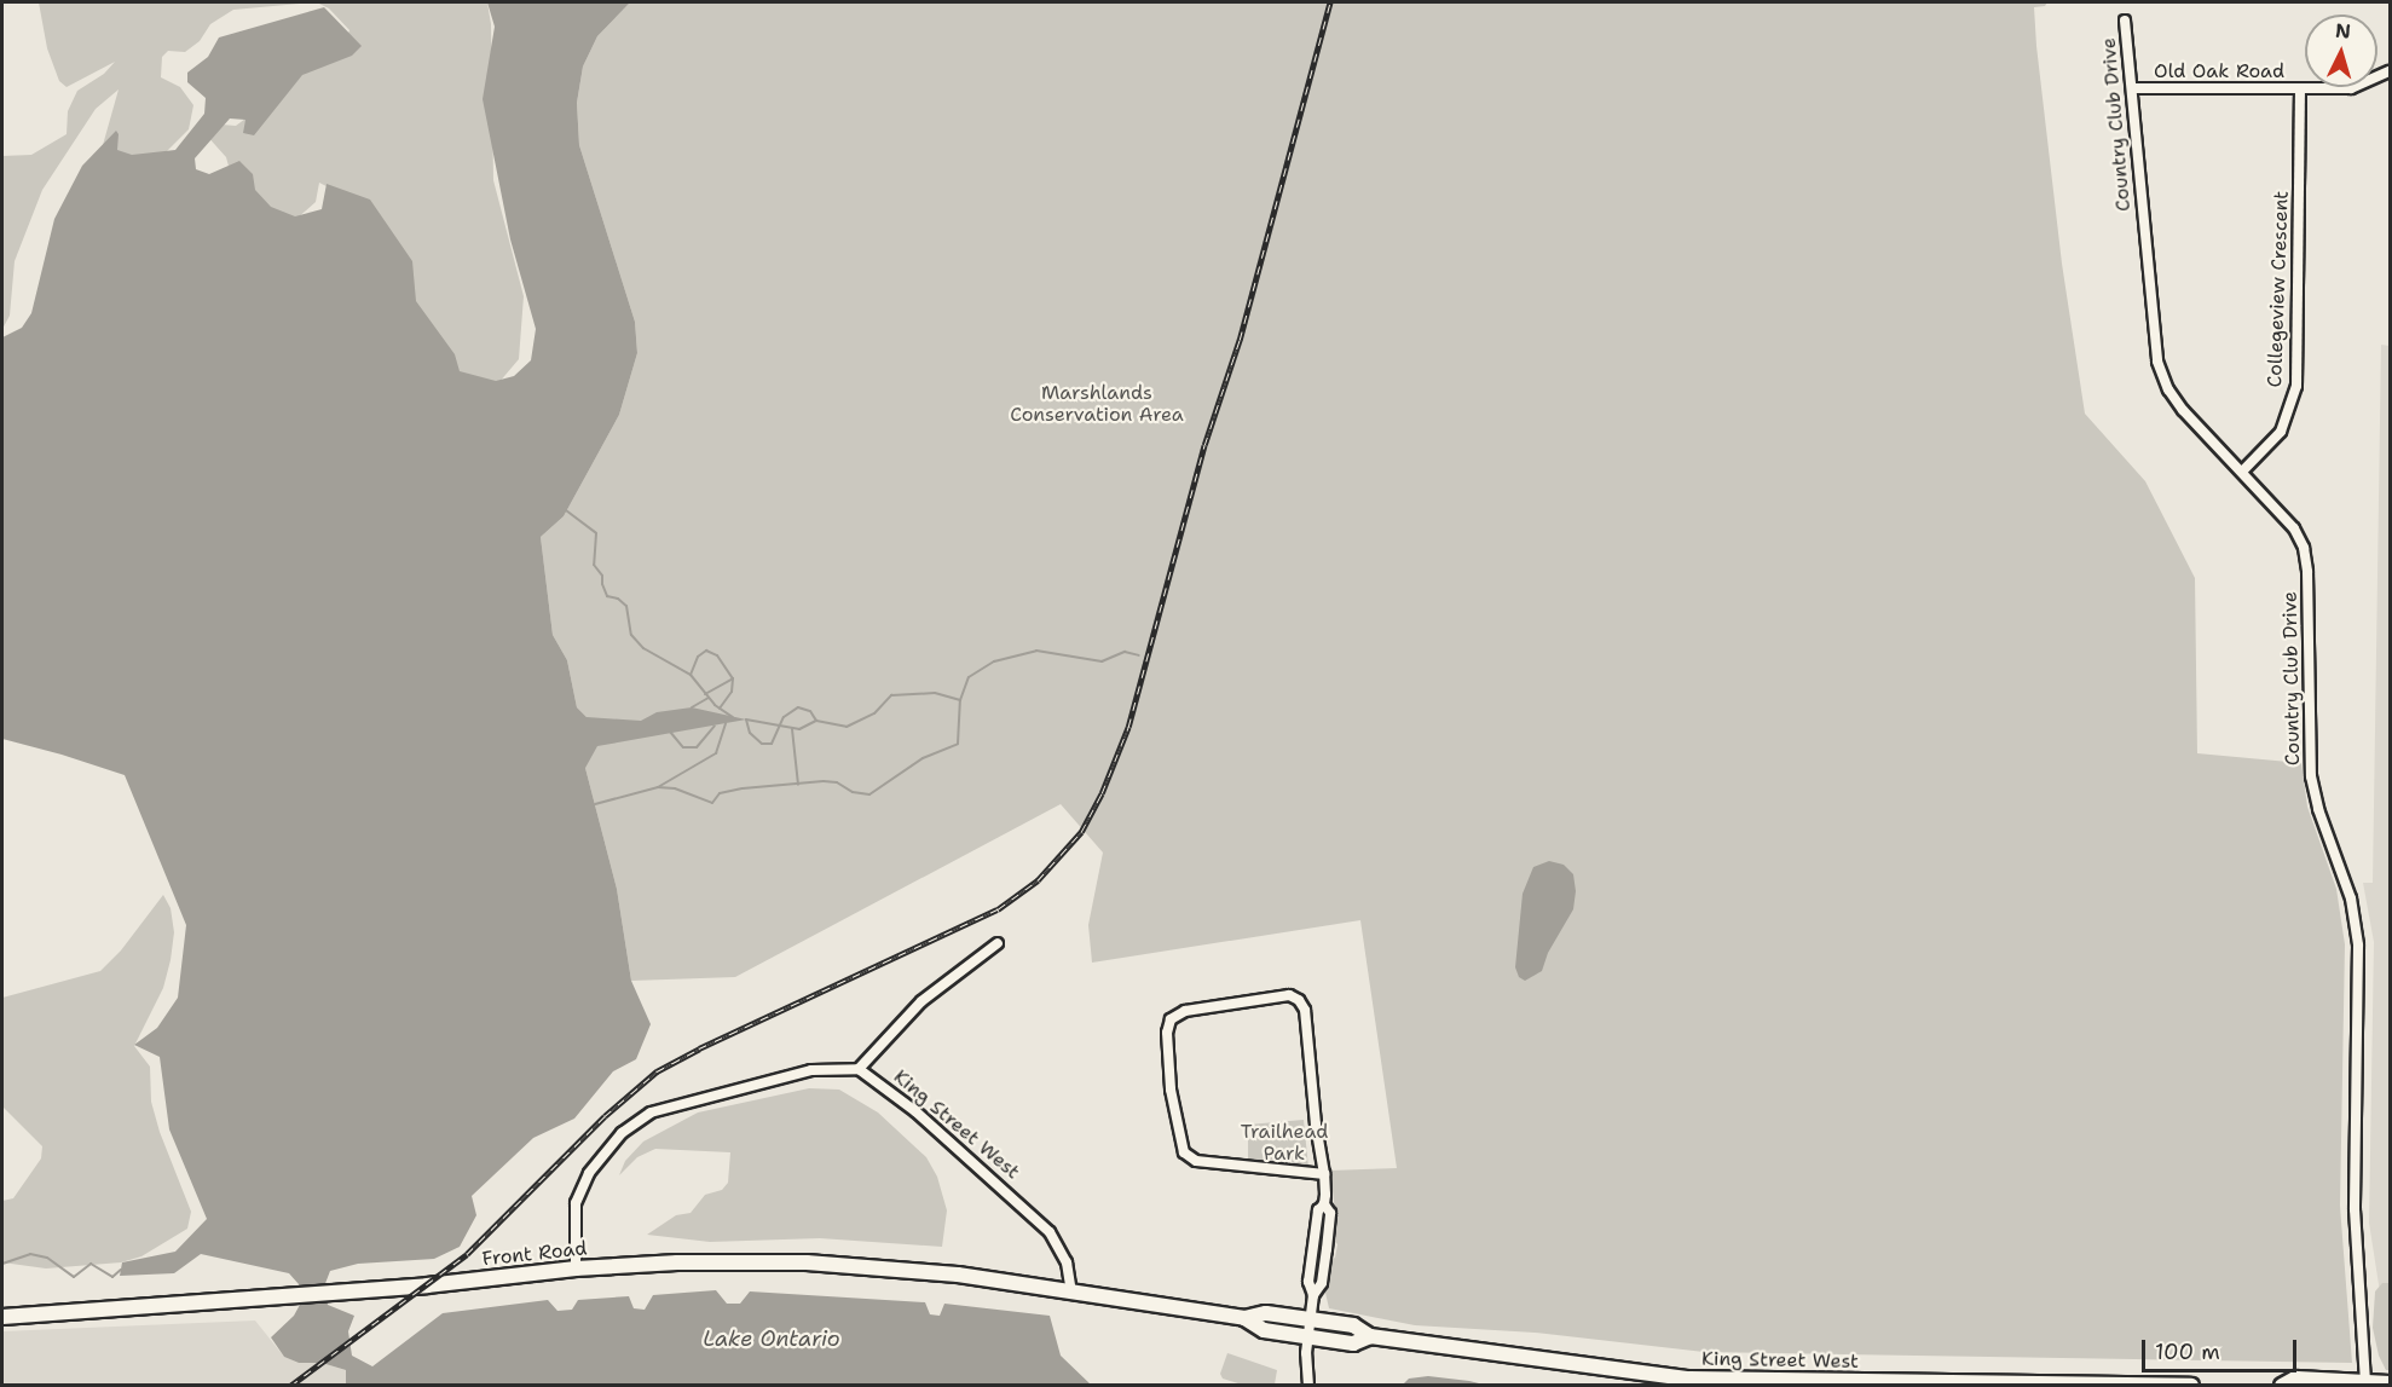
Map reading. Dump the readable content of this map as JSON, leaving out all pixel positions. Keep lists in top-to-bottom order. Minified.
{"streets":{"main road":["King Street West","Front Road"],"street":["Old Oak Road","Country Club Drive","Collegeview Crescent"]},"crossings":[["Old Oak Road","Country Club Drive"],["Old Oak Road","Collegeview Crescent"],["Country Club Drive","Collegeview Crescent"],["King Street West","Front Road"]],"water":["Lake Ontario"],"parks":["Marshlands Conservation Area","Trailhead Park"],"scale_bar":"100 m","north":"top"}
